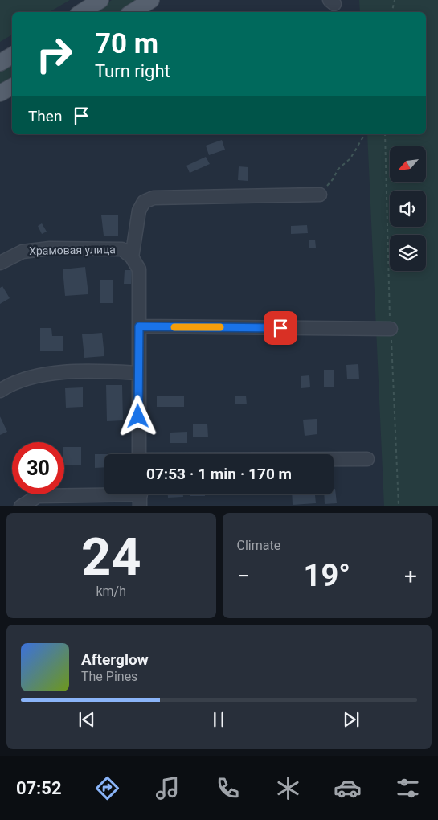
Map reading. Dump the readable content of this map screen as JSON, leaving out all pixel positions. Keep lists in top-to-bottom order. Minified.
{"streets":{"street":["Храмовая улица"]},"north":"bottom left","page":{"turn":["70 m","Turn right"],"then":"Then","limit":"30","trip":"07:53 · 1 min · 170 m","tile":[["24","km/h"],"Climate"],"heat":["−","19°","+"],"song":["Afterglow","The Pines"],"tabs":"07:52"}}
